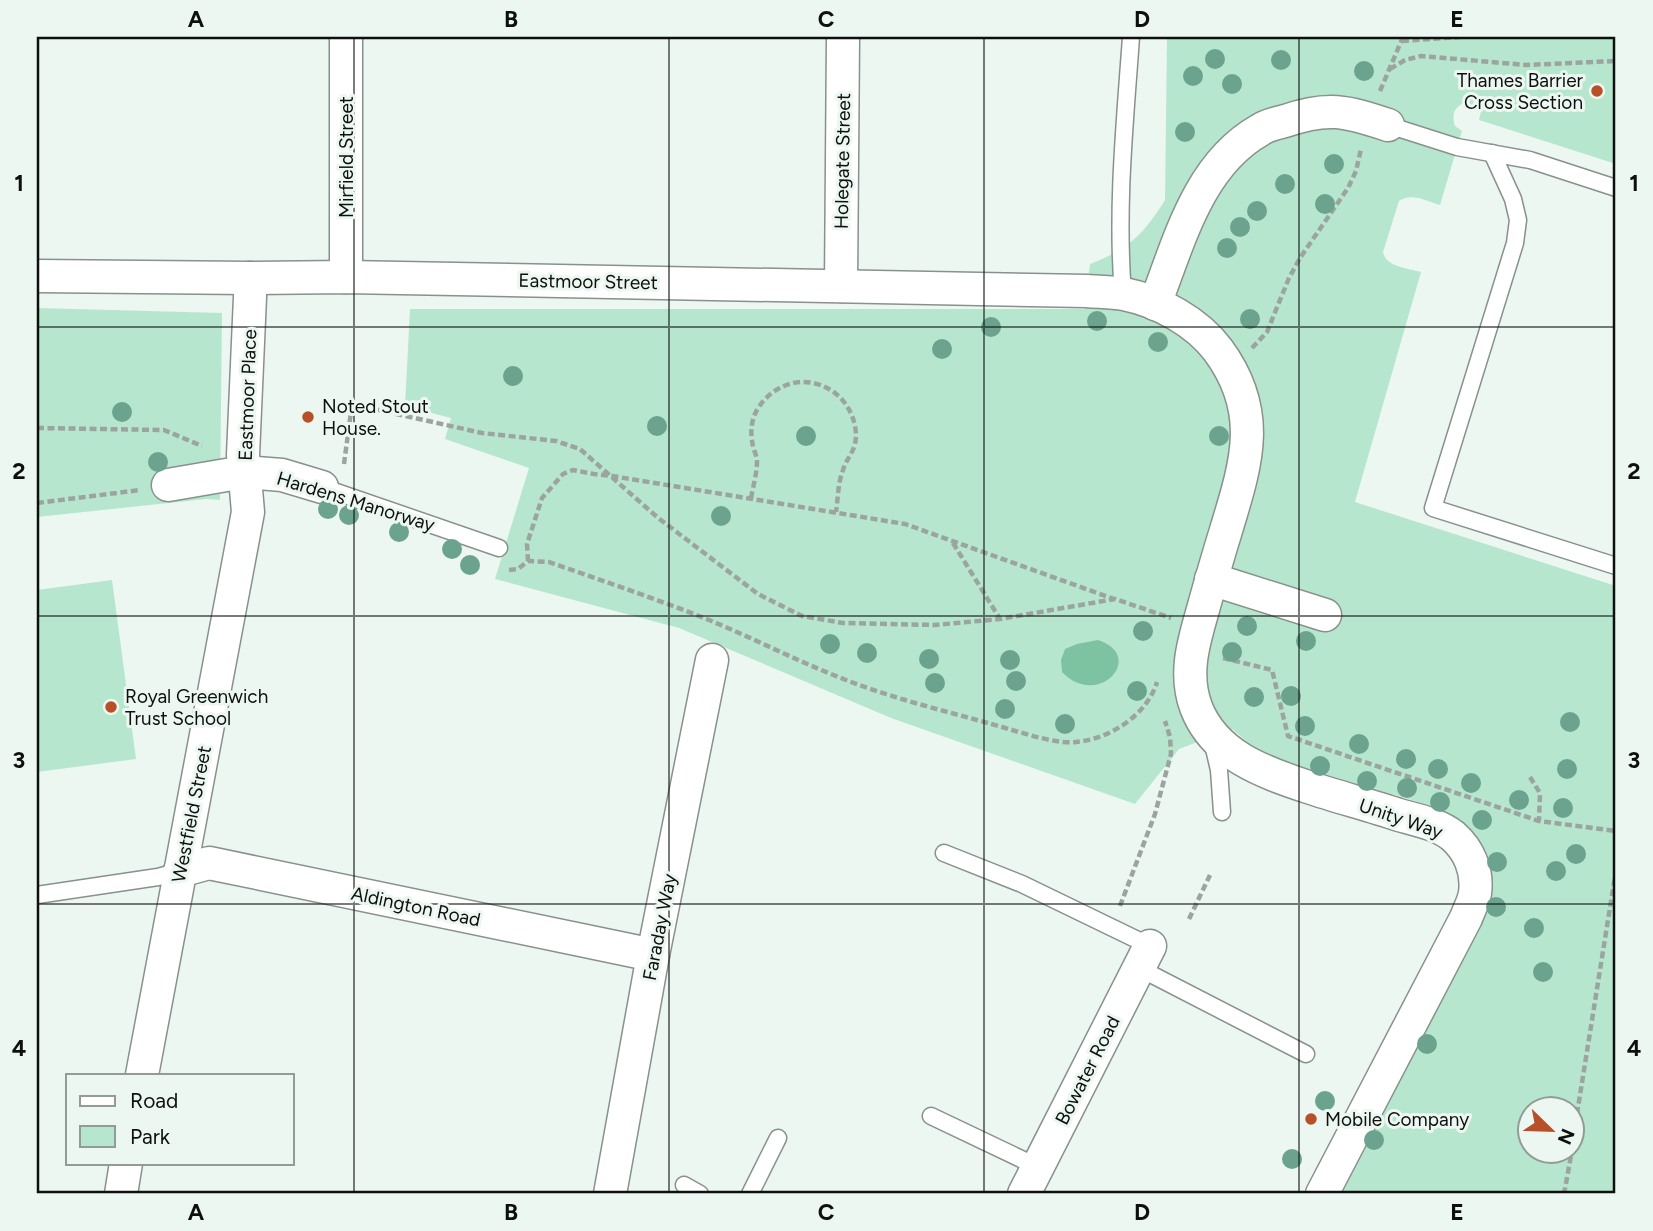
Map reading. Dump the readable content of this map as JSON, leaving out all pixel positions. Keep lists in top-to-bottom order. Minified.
{"streets":{"street":["Mirfield Street","Holegate Street","Eastmoor Street","Eastmoor Place","Hardens Manorway","Westfield Street","Unity Way","Aldington Road","Faraday Way","Bowater Road"]},"crossings":[["Mirfield Street","Eastmoor Street"],["Holegate Street","Eastmoor Street"],["Eastmoor Street","Eastmoor Place"],["Eastmoor Street","Unity Way"],["Eastmoor Place","Hardens Manorway"],["Eastmoor Place","Westfield Street"],["Westfield Street","Aldington Road"],["Aldington Road","Faraday Way"]],"places":["Thames Barrier Cross Section","Noted Stout House.","Royal Greenwich Trust School","Mobile Company"],"legend":["Road","Park"],"north":"bottom right","grid":{"columns":["A","B","C","D","E"],"rows":["1","2","3","4"]}}
